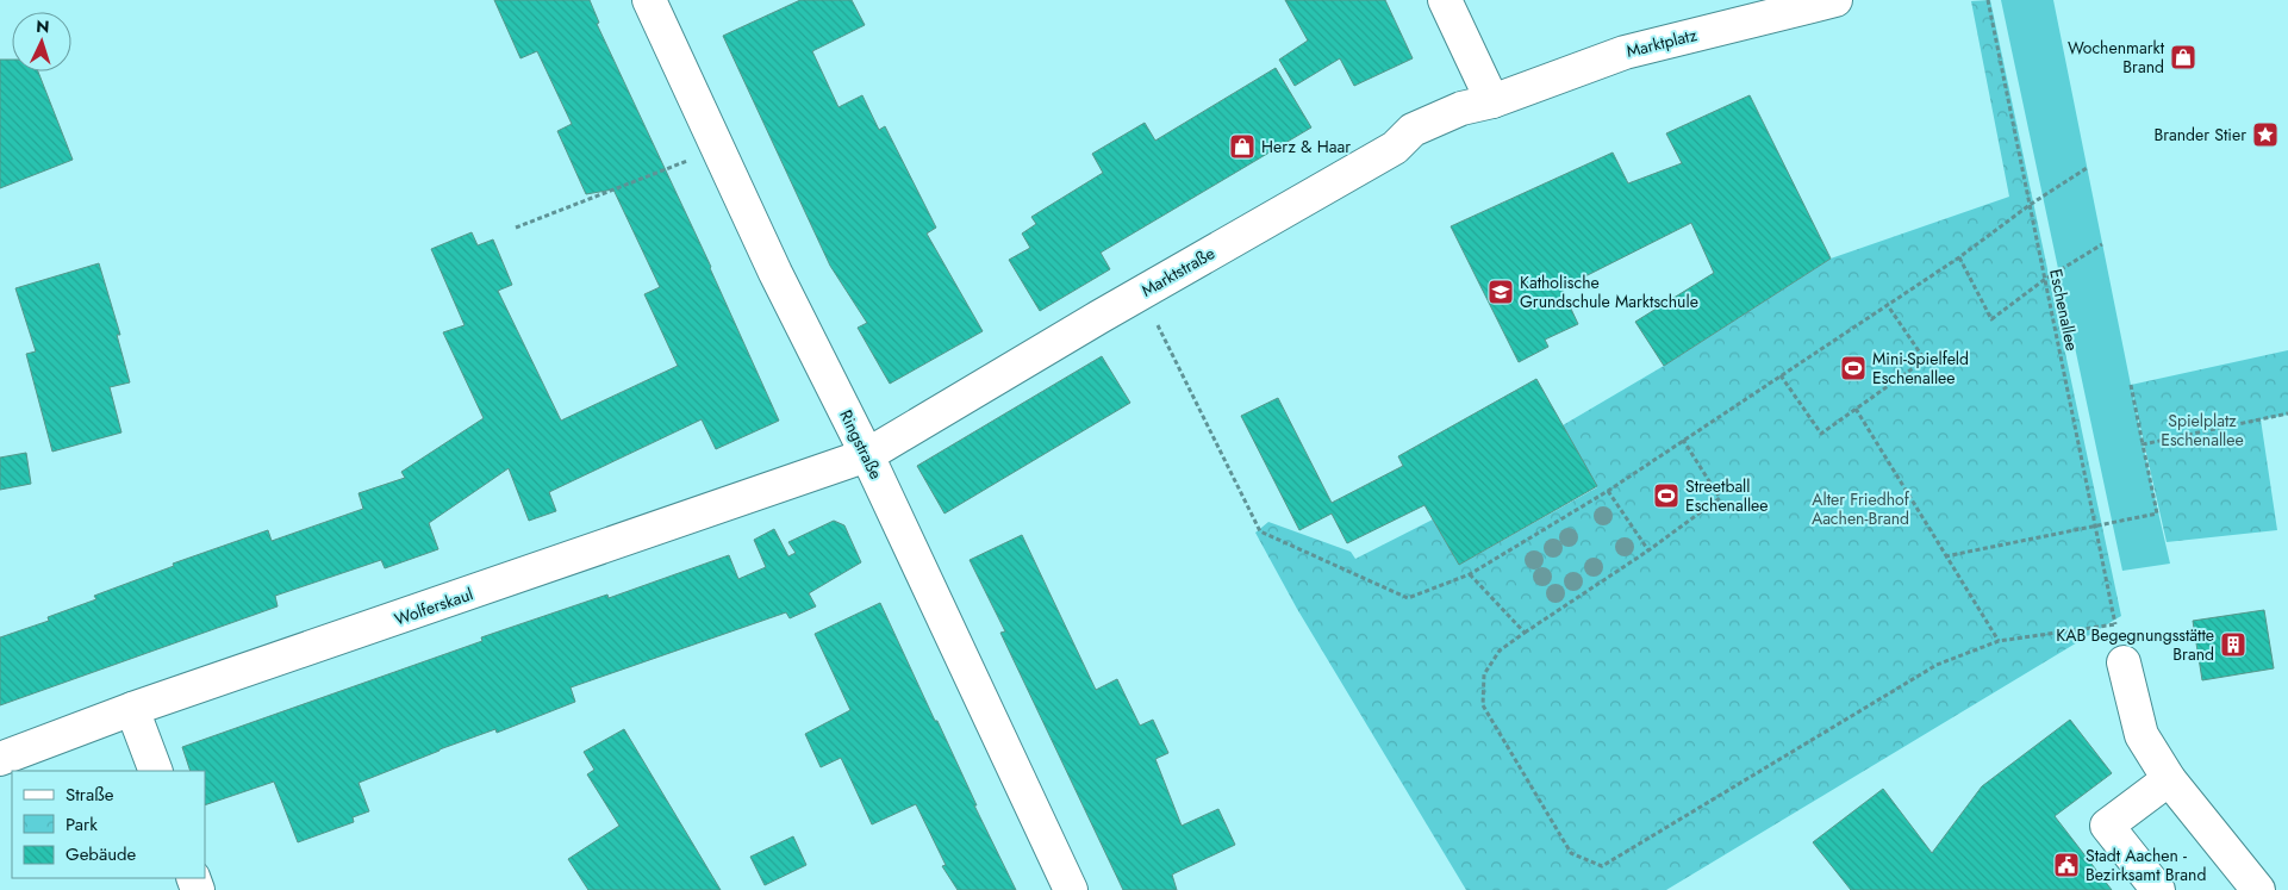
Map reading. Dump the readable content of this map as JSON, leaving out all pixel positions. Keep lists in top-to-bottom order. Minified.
{"streets":{"street":["Marktplatz","Marktstraße","Ringstraße","Wolferskaul"],"path":["Eschenallee"]},"crossings":[["Marktplatz","Marktstraße"],["Marktstraße","Ringstraße"],["Marktstraße","Wolferskaul"],["Ringstraße","Wolferskaul"]],"parks":["Spielplatz Eschenallee","Alter Friedhof Aachen-Brand"],"places":{"shop":["Wochenmarkt Brand","Herz & Haar"],"place":["Brander Stier"],"school or university":["Katholische Grundschule Marktschule"],"sports":["Mini-Spielfeld Eschenallee","Streetball Eschenallee"],"building":["KAB Begegnungsstätte Brand"],"public building":["Stadt Aachen - Bezirksamt Brand"]},"legend":["Straße","Park","Gebäude"],"north":"top"}
